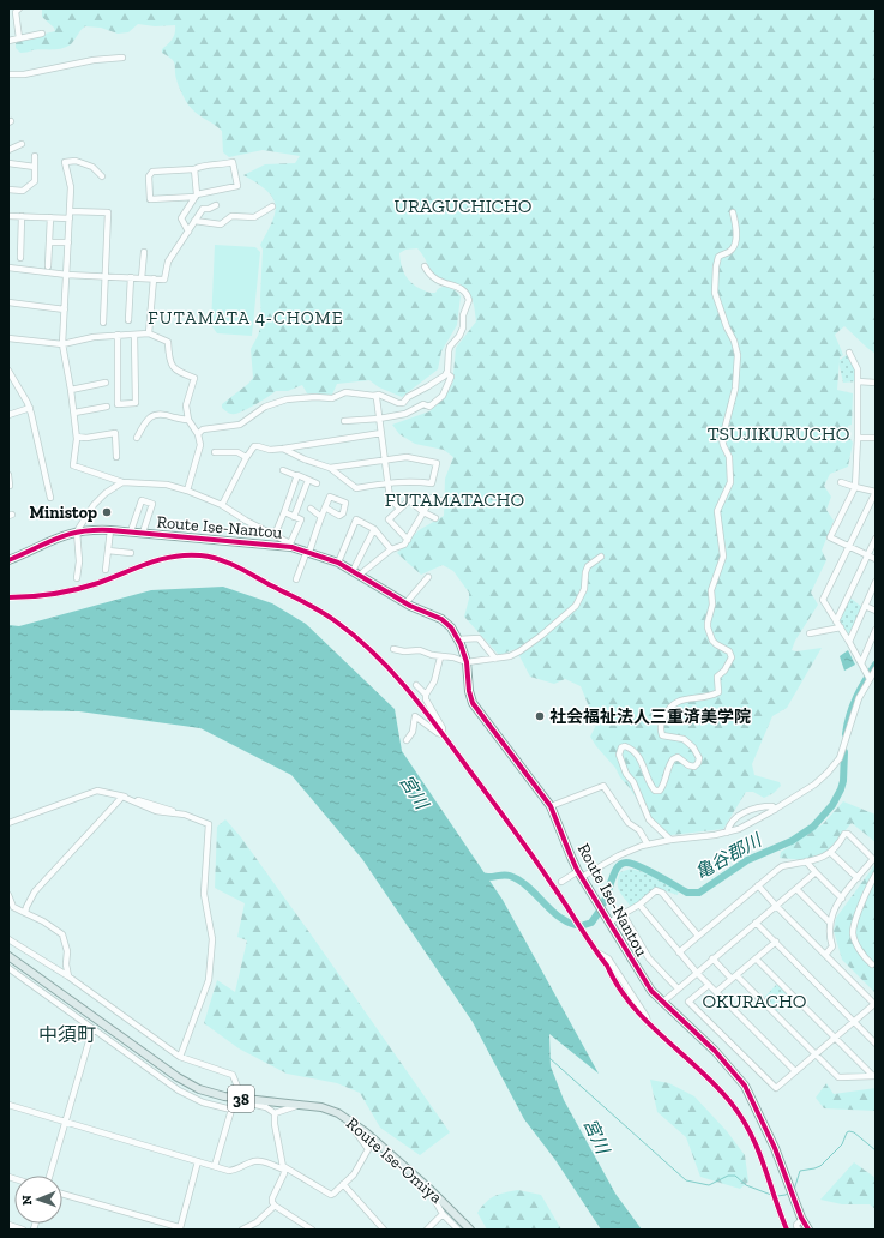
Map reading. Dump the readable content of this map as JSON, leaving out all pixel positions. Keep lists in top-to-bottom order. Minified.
{"streets":{"main road":["Route Ise-Nantou","38","Route Ise-Omiya"]},"districts":["URAGUCHICHO","FUTAMATA 4-CHOME","TSUJIKURUCHO","FUTAMATACHO","OKURACHO","中須町"],"water":["宮川","亀谷郡川"],"places":["Ministop","社会福祉法人三重済美学院"],"north":"left"}
